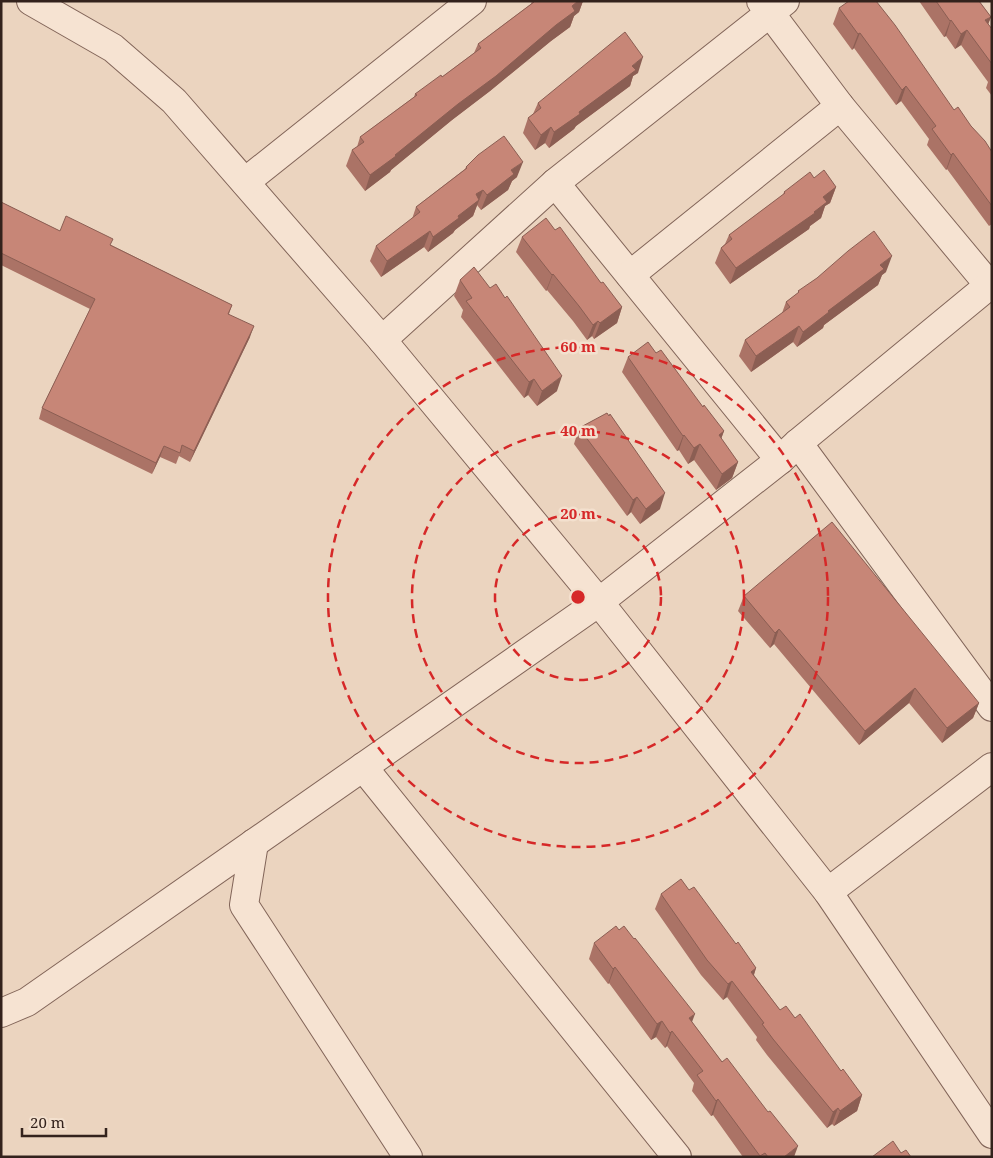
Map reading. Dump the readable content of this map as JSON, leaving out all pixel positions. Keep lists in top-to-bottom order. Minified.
{"scale_bar":"20 m","rings":["60 m","40 m","20 m"]}
